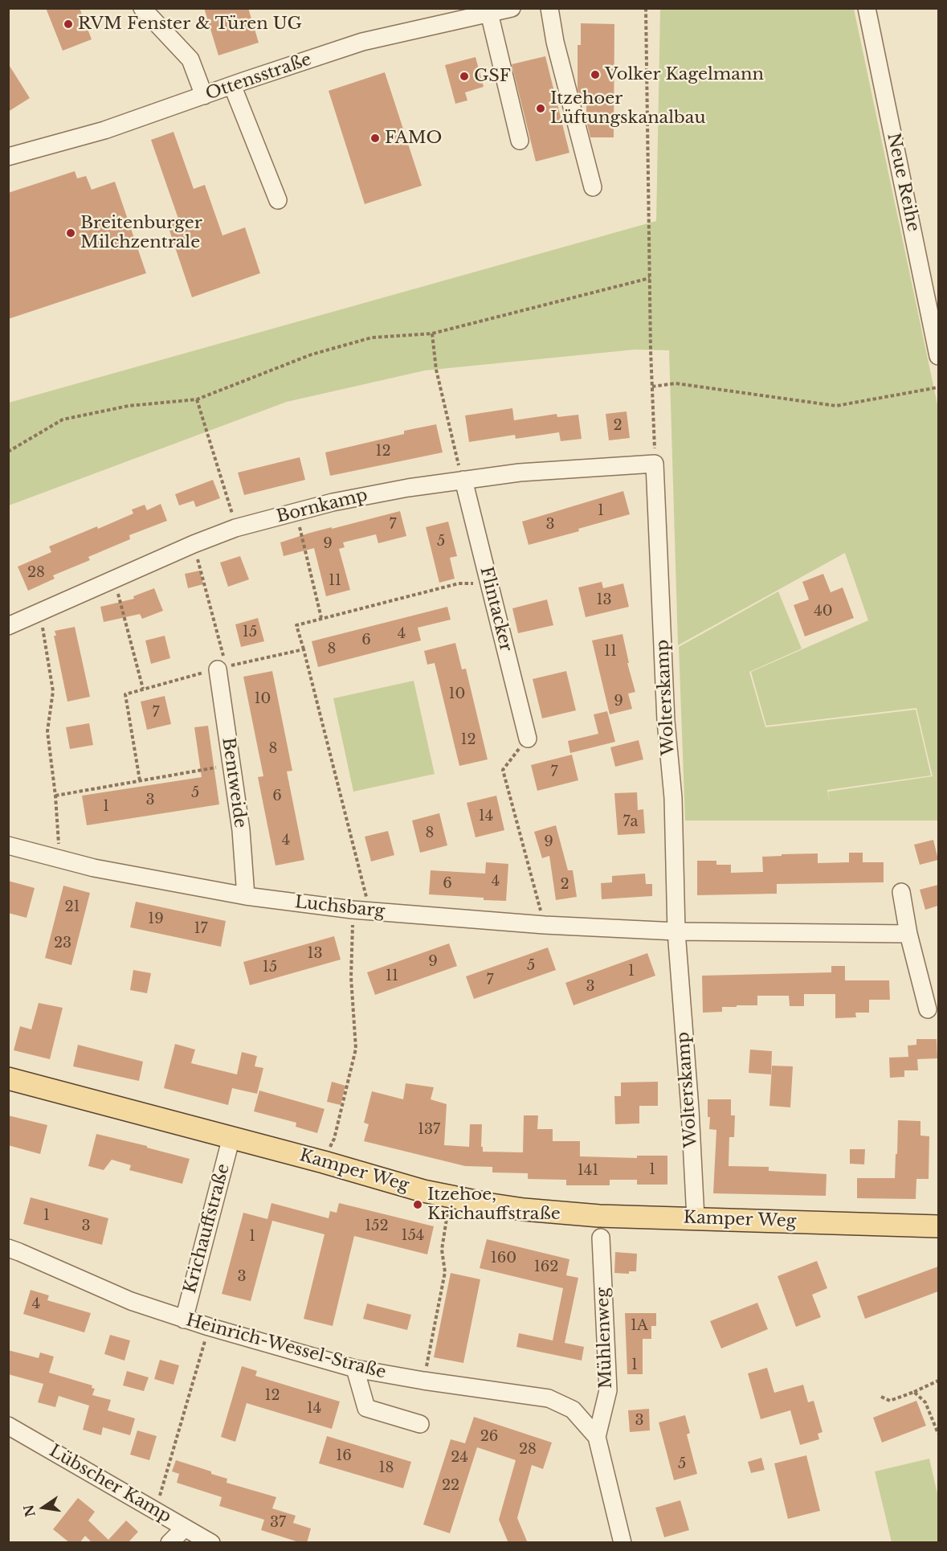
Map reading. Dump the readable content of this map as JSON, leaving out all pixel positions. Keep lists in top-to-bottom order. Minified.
{"streets":{"main road":["Kamper Weg"],"street":["Ottensstraße","Neue Reihe","Bornkamp","Flintacker","Wolterskamp","Bentweide","Luchsbarg","Krichauffstraße","Mühlenweg","Heinrich-Wessel-Straße","Lübscher Kamp"]},"crossings":[["Bornkamp","Flintacker"],["Bornkamp","Wolterskamp"],["Wolterskamp","Luchsbarg"],["Wolterskamp","Kamper Weg"],["Bentweide","Luchsbarg"],["Kamper Weg","Krichauffstraße"],["Krichauffstraße","Heinrich-Wessel-Straße"],["Mühlenweg","Heinrich-Wessel-Straße"]],"places":["RVM Fenster & Türen UG","Volker Kagelmann","GSF","Itzehoer Lüftungskanalbau","FAMO","Breitenburger Milchzentrale","Itzehoe, Krichauffstraße"],"house_numbers":["2","12","1","7","3","5","9","28","11","13","40","15","4","6","8","11","10","10","9","7","12","8","7","5","6","3","1","14","7a","8","4","9","4","6","2","21","19","17","23","13","9","5","15","1","11","7","3","137","1","141","1","3","152","154","1","160","162","3","4","1A","1","12","14","3","26","28","16","24","5","18","22","37"],"north":"left"}
